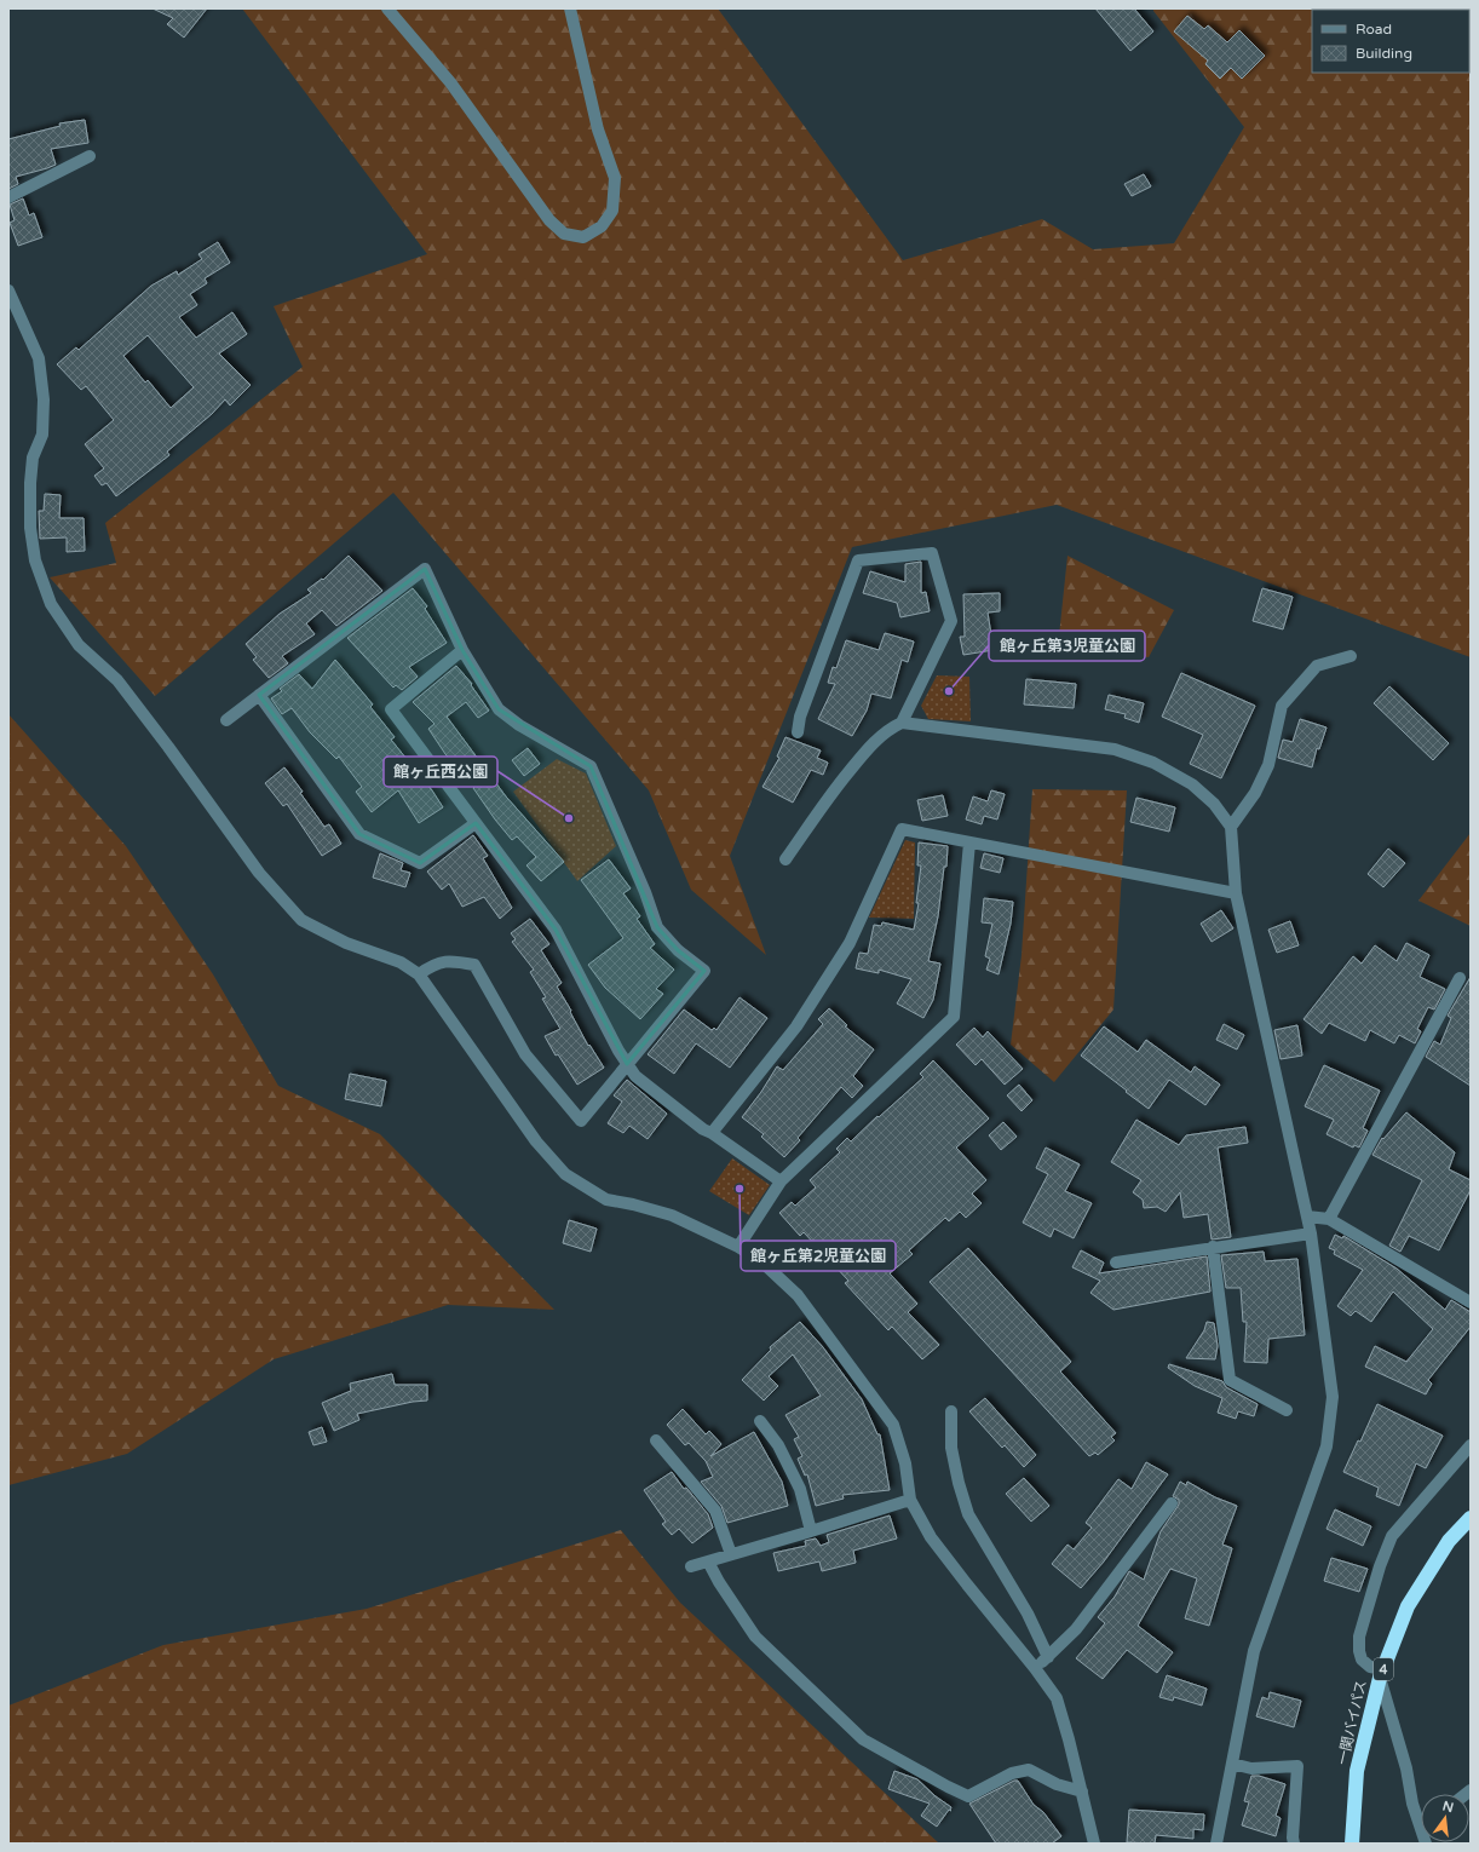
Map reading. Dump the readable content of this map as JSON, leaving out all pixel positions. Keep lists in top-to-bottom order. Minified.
{"streets":{"highway":["4","一関バイパス"]},"places":["館ヶ丘第3児童公園","館ヶ丘西公園","館ヶ丘第2児童公園"],"legend":["Road","Building"],"north":"top"}
